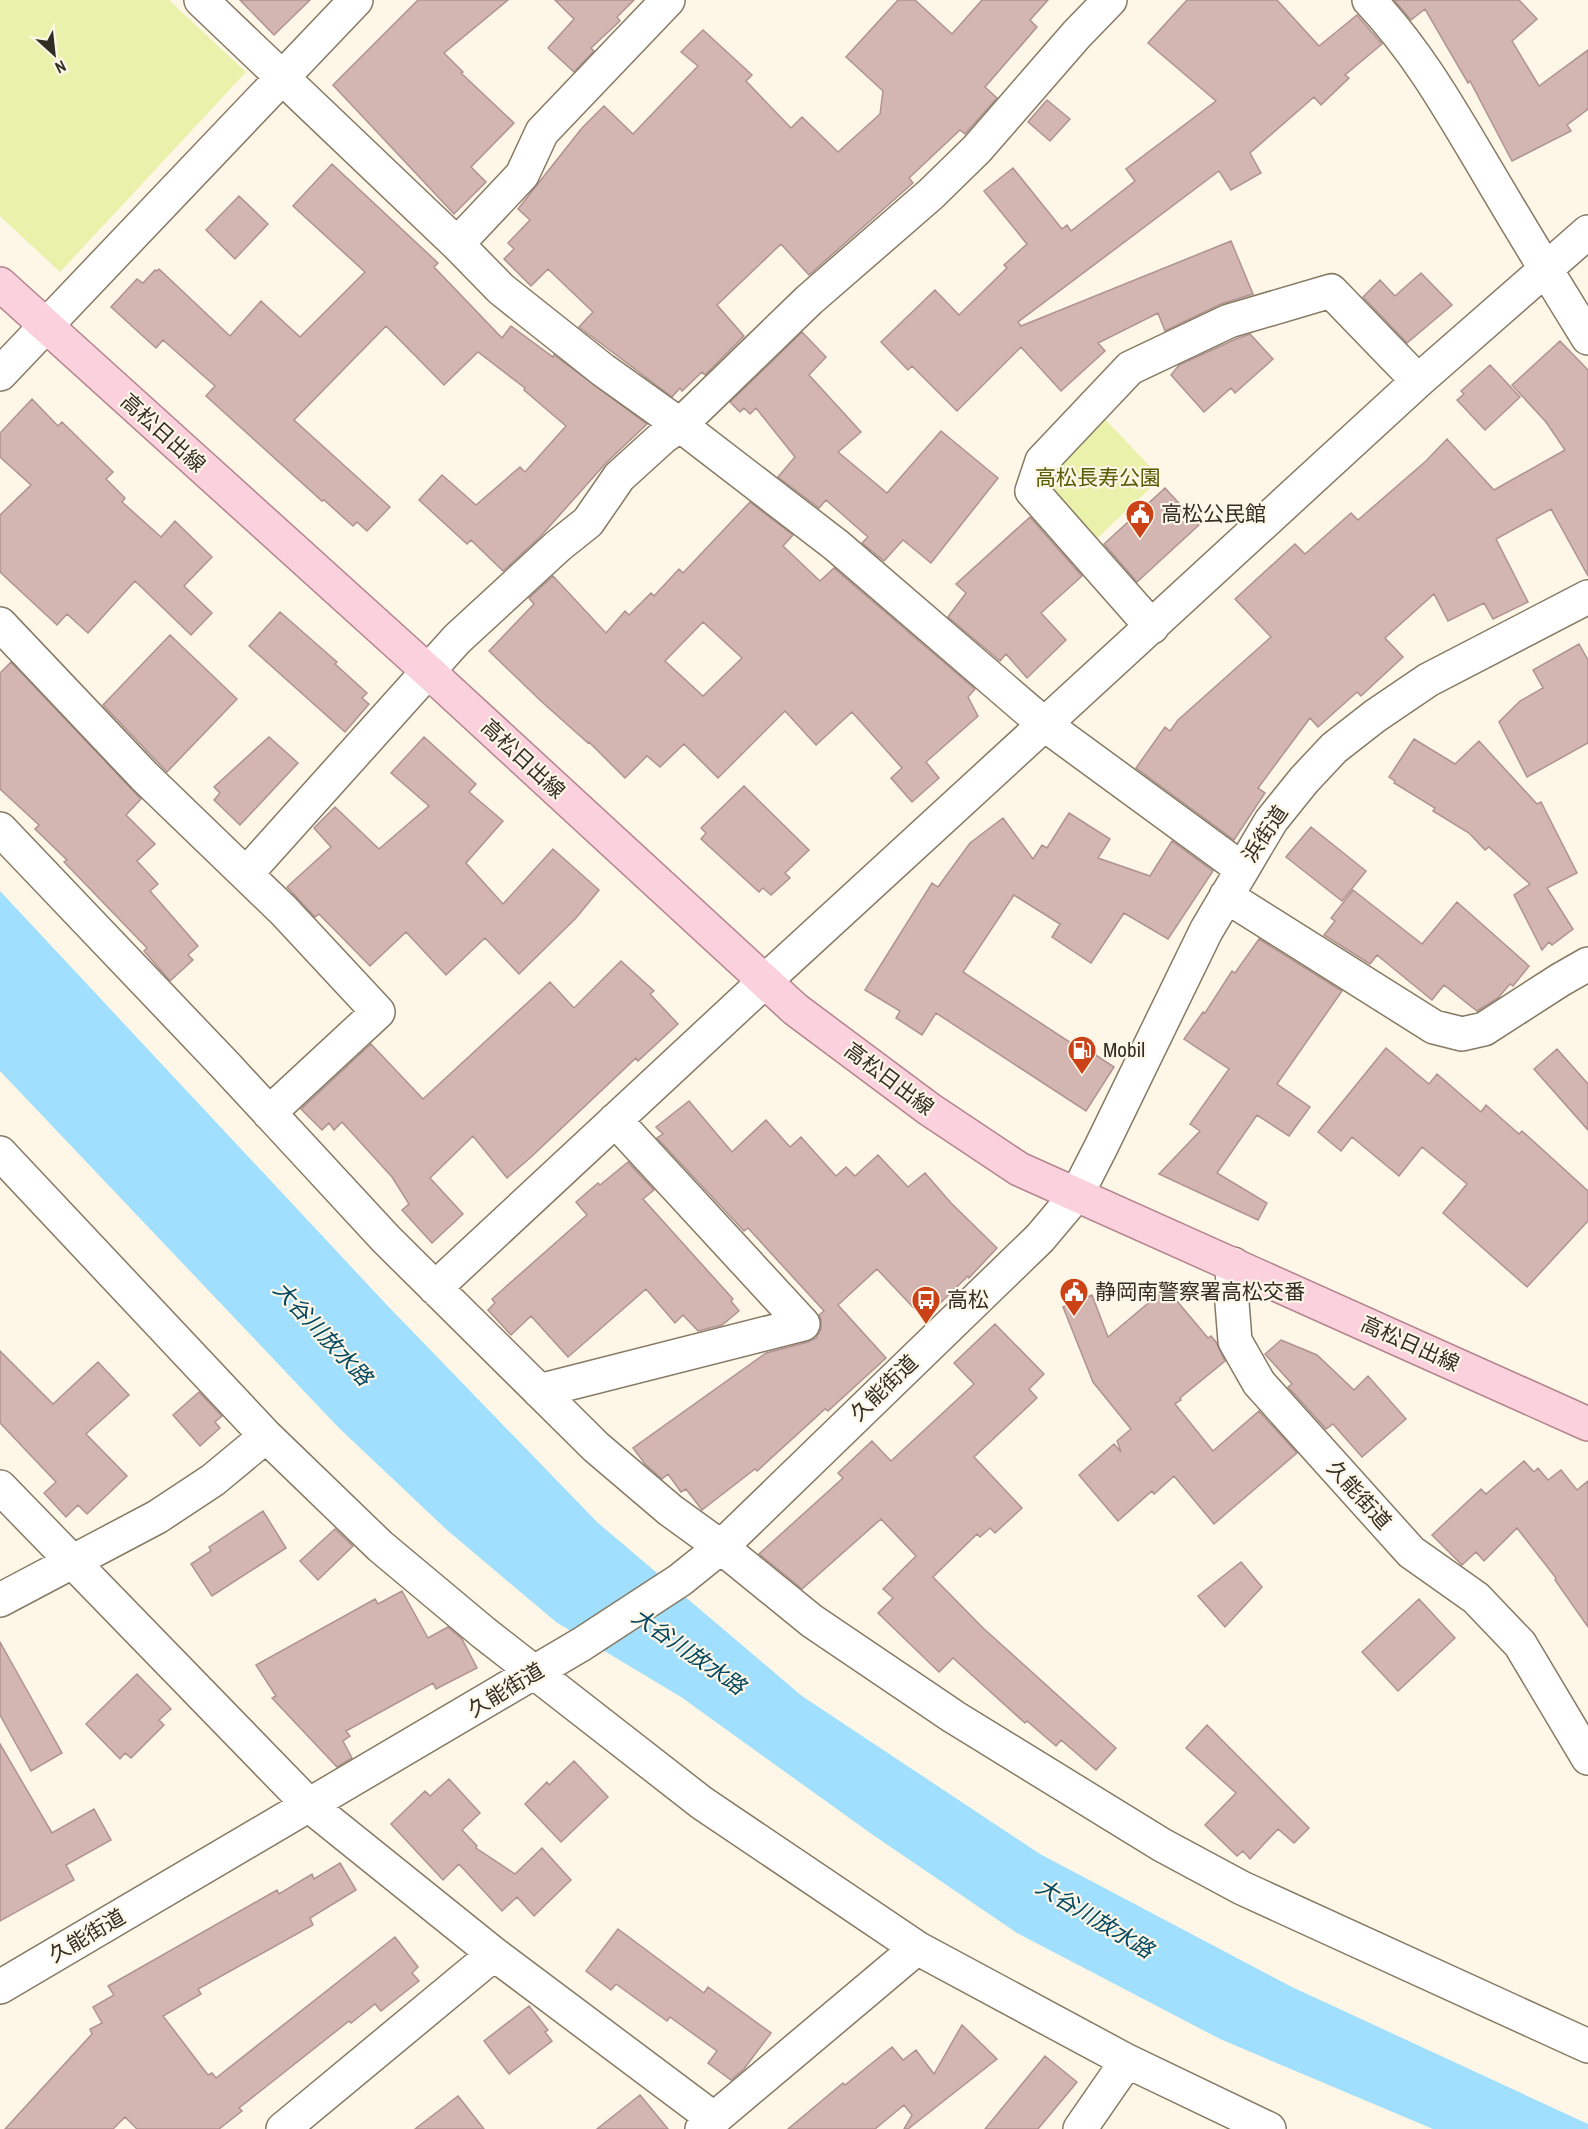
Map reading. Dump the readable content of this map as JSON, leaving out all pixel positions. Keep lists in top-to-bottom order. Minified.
{"streets":{"main road":["高松日出線"],"street":["浜街道","久能街道"]},"crossings":[["高松日出線","浜街道"],["高松日出線","久能街道"],["浜街道","久能街道"]],"water":["大谷川放水路"],"parks":["高松長寿公園"],"places":{"public building":["高松公民館","静岡南警察署高松交番"],"fuel station":["Mobil"],"bus stop":["高松"]},"north":"bottom right"}
